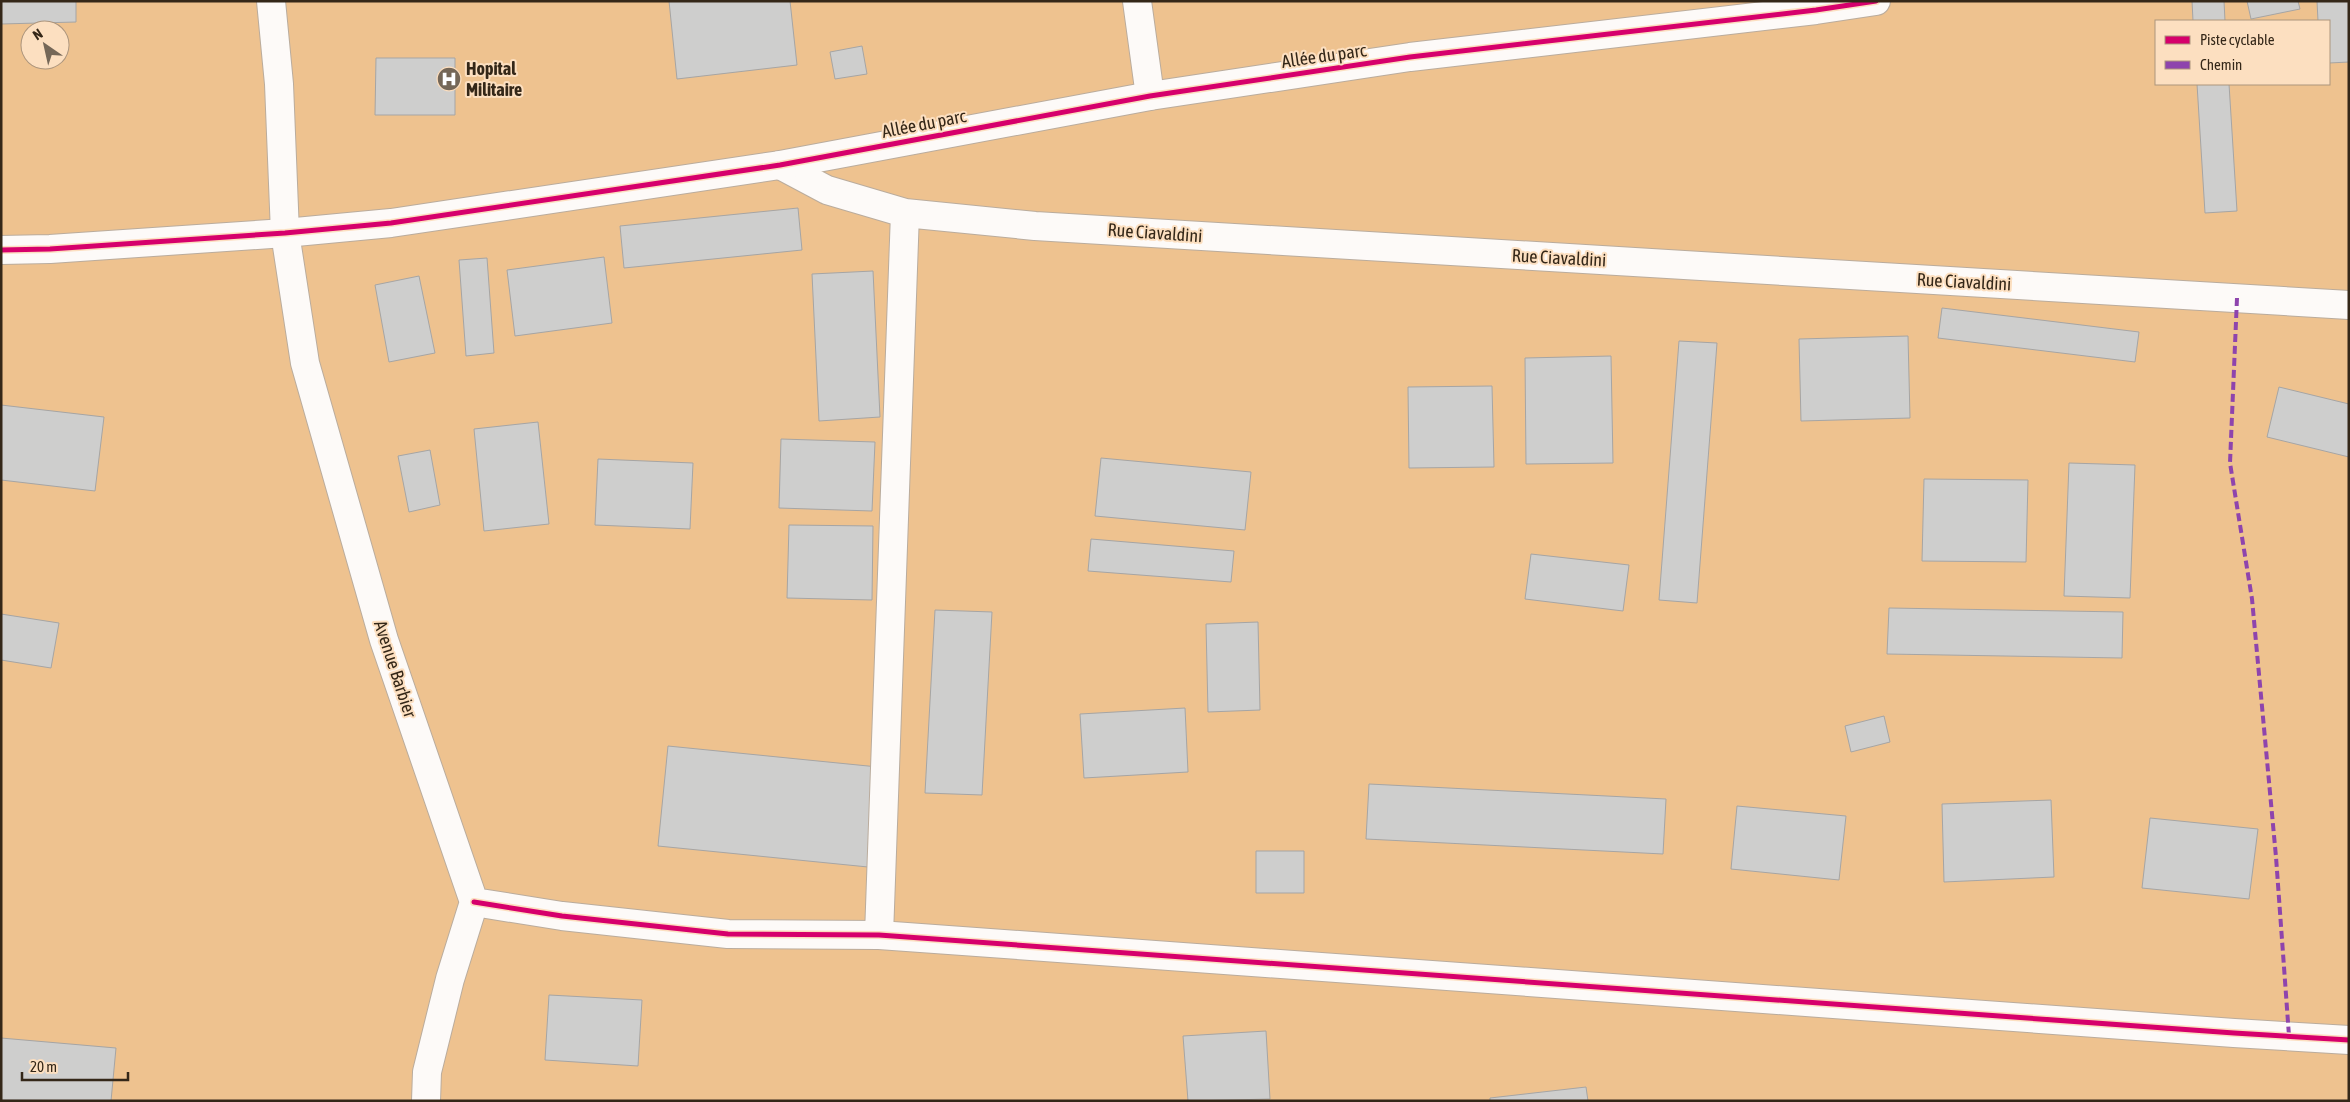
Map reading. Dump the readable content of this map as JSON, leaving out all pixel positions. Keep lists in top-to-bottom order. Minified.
{"streets":{"street":["Allée du parc","Rue Ciavaldini","Avenue Barbier"]},"crossings":[["Allée du parc","Rue Ciavaldini"],["Allée du parc","Avenue Barbier"]],"places":{"hospital":["Hopital Militaire"]},"legend":["Piste cyclable","Chemin"],"scale_bar":"20 m","north":"top left"}
